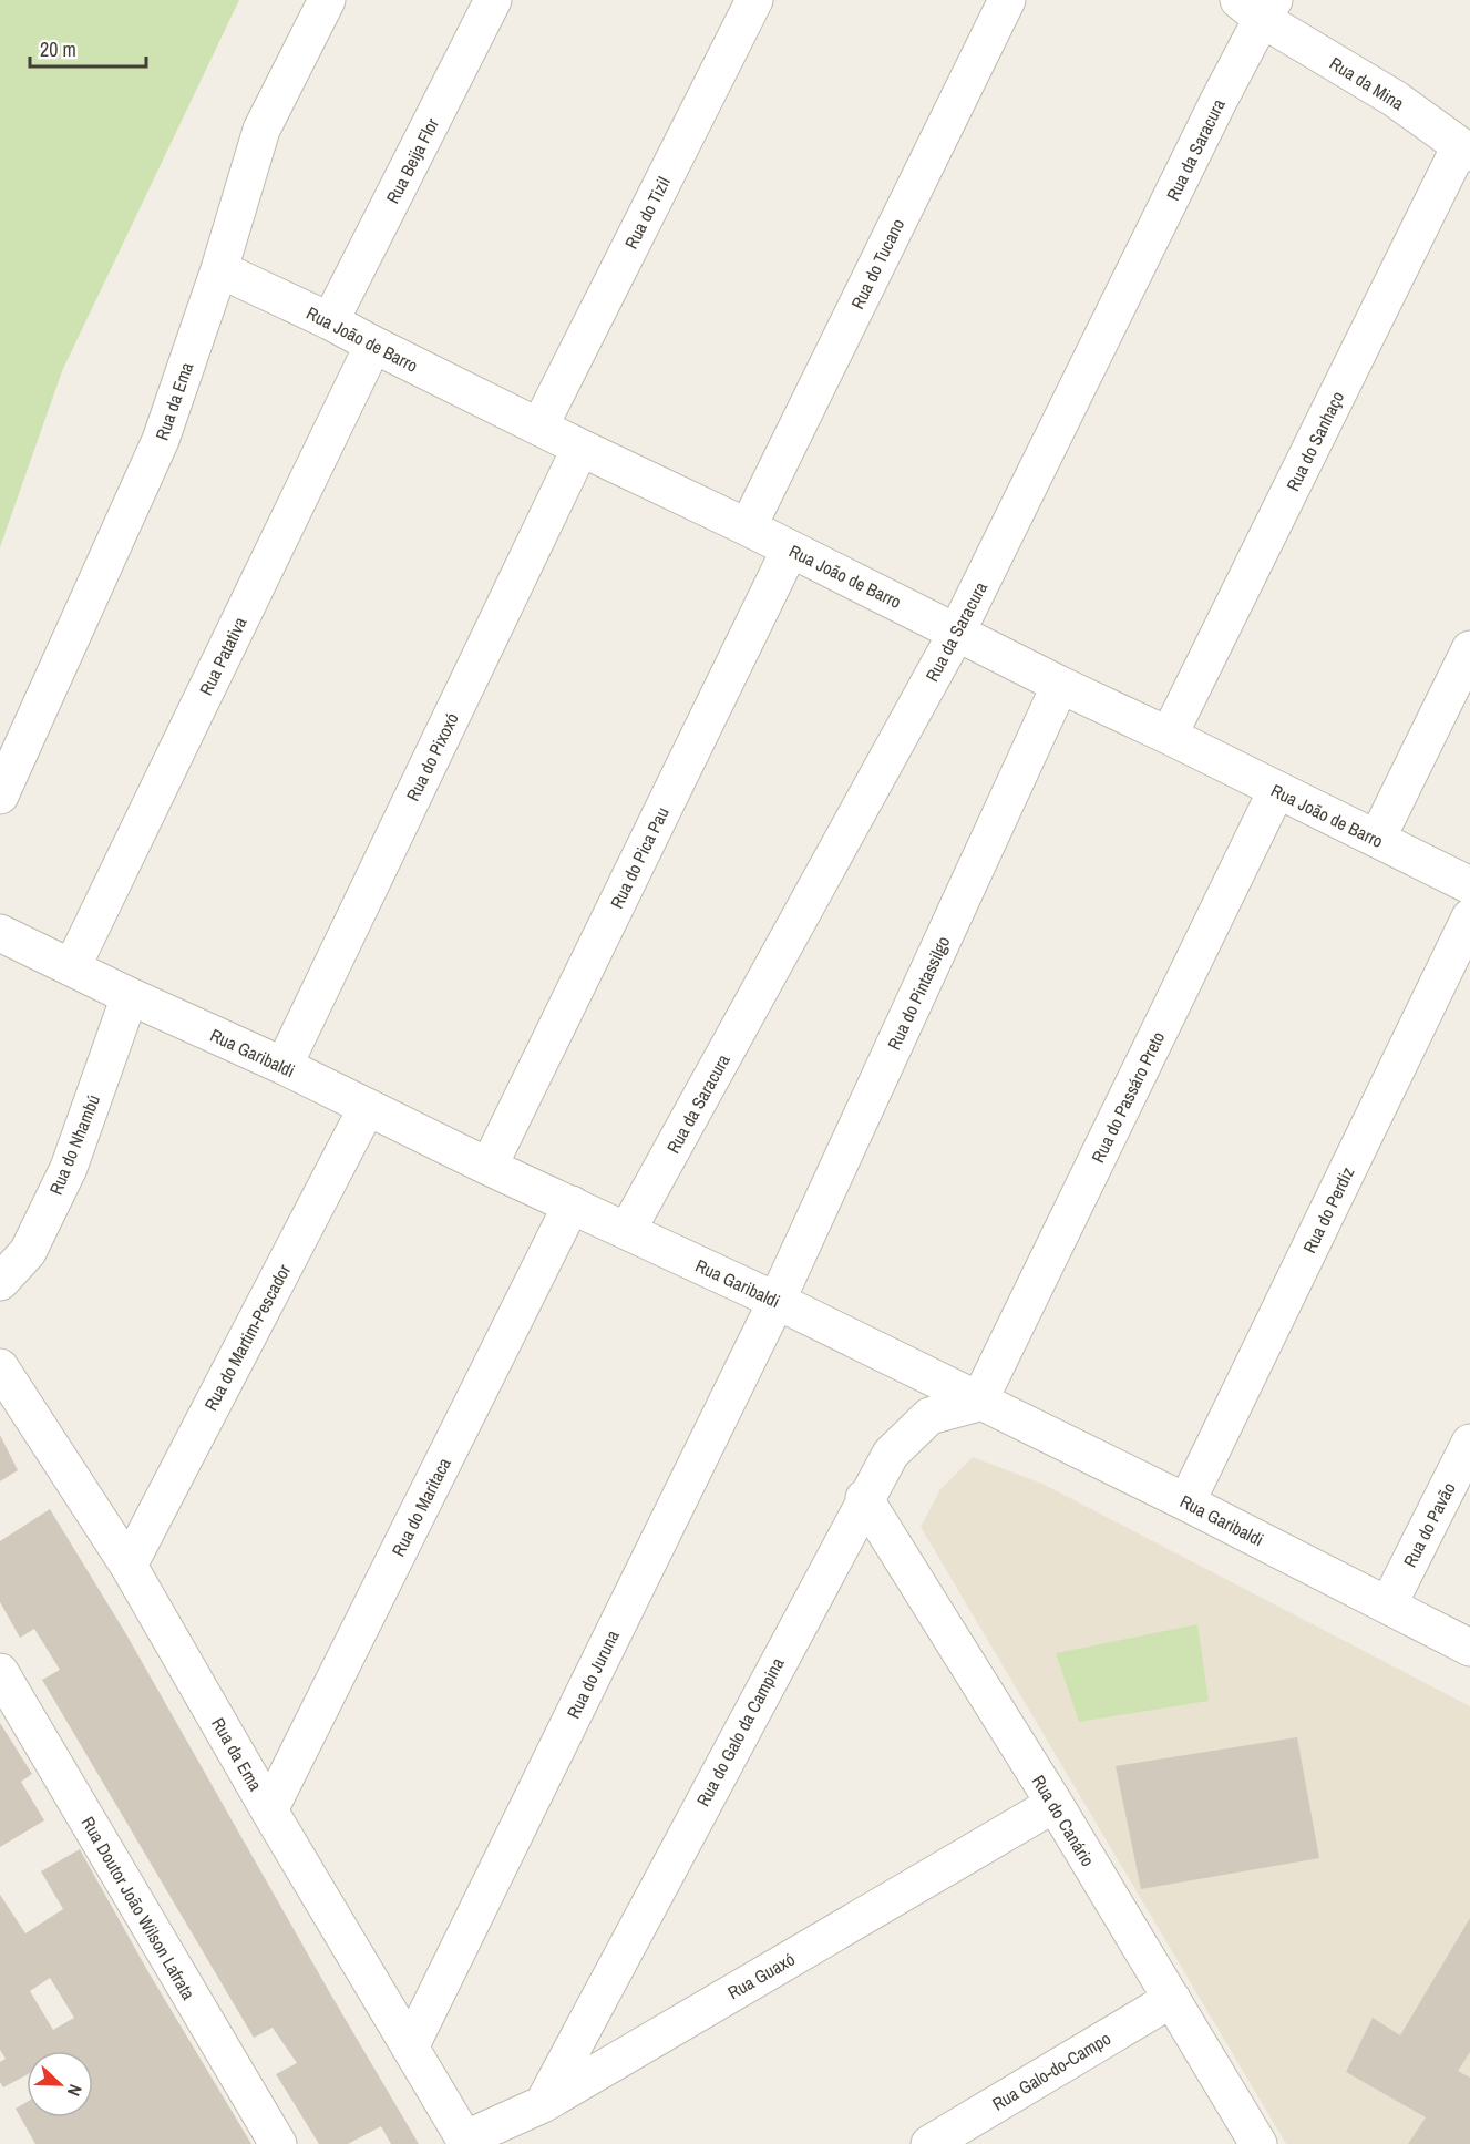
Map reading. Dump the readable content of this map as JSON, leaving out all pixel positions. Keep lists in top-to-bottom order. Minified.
{"streets":{"street":["Rua da Mina","Rua da Saracura","Rua Beija Flor","Rua do Tizil","Rua do Tucano","Rua João de Barro","Rua da Ema","Rua do Sanhaço","Rua Patativa","Rua do Pixoxó","Rua do Pica Pau","Rua do Pintassilgo","Rua Garibaldi","Rua do Passáro Preto","Rua do Nhambú","Rua do Perdiz","Rua do Martim-Pescador","Rua do Maritaca","Rua do Pavão","Rua do Juruna","Rua do Galo da Campina","Rua do Canário","Rua Doutor João Wilson Lafrata","Rua Guaxó","Rua Galo-do-Campo"]},"crossings":[["Rua da Mina","Rua da Saracura"],["Rua da Mina","Rua do Sanhaço"],["Rua da Saracura","Rua João de Barro"],["Rua da Saracura","Rua Garibaldi"],["Rua Beija Flor","Rua João de Barro"],["Rua do Tizil","Rua João de Barro"],["Rua do Tucano","Rua João de Barro"],["Rua João de Barro","Rua da Ema"],["Rua João de Barro","Rua do Sanhaço"],["Rua João de Barro","Rua Patativa"],["Rua João de Barro","Rua do Pixoxó"],["Rua João de Barro","Rua do Pica Pau"],["Rua João de Barro","Rua do Pintassilgo"],["Rua João de Barro","Rua do Passáro Preto"],["Rua da Ema","Rua do Martim-Pescador"],["Rua da Ema","Rua do Maritaca"],["Rua da Ema","Rua do Juruna"],["Rua da Ema","Rua Guaxó"],["Rua Patativa","Rua Garibaldi"],["Rua do Pixoxó","Rua Garibaldi"],["Rua do Pica Pau","Rua Garibaldi"],["Rua do Pintassilgo","Rua Garibaldi"],["Rua do Pintassilgo","Rua do Juruna"],["Rua Garibaldi","Rua do Passáro Preto"],["Rua Garibaldi","Rua do Nhambú"],["Rua Garibaldi","Rua do Perdiz"],["Rua Garibaldi","Rua do Martim-Pescador"],["Rua Garibaldi","Rua do Maritaca"],["Rua Garibaldi","Rua do Pavão"],["Rua Garibaldi","Rua do Juruna"],["Rua Garibaldi","Rua do Galo da Campina"],["Rua do Passáro Preto","Rua do Galo da Campina"],["Rua do Galo da Campina","Rua do Canário"],["Rua do Galo da Campina","Rua Guaxó"],["Rua do Canário","Rua Guaxó"],["Rua do Canário","Rua Galo-do-Campo"]],"scale_bar":"20 m","north":"right"}
